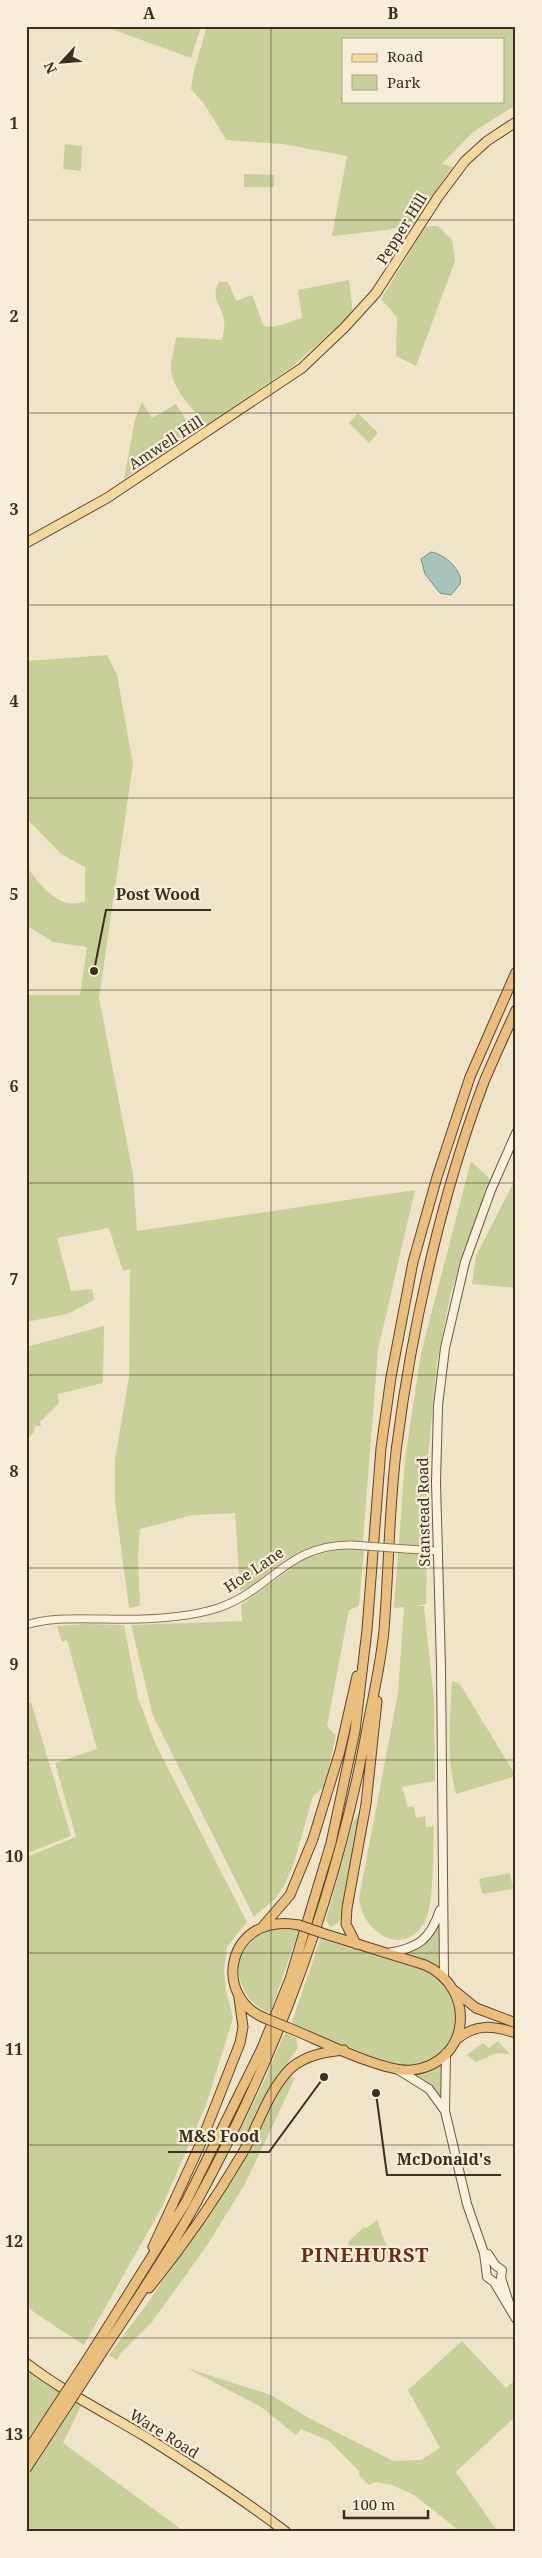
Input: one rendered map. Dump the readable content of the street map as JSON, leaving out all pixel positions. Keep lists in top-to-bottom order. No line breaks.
{"streets":{"main road":["Pepper Hill","Amwell Hill","Stanstead Road","Ware Road"],"street":["Hoe Lane"]},"crossings":[["Pepper Hill","Amwell Hill"],["Stanstead Road","Hoe Lane"]],"districts":["PINEHURST"],"places":["Post Wood","M&S Food","McDonald's"],"legend":["Road","Park"],"scale_bar":"100 m","north":"bottom left","grid":{"columns":["A","B"],"rows":["1","2","3","4","5","6","7","8","9","10","11","12","13"]}}
